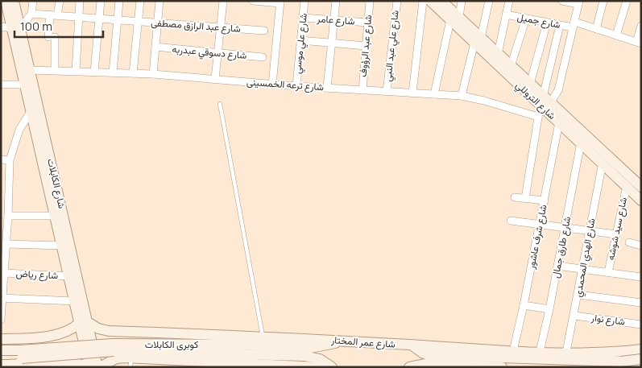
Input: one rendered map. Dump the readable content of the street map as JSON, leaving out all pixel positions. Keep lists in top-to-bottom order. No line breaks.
{"streets":{"main road":["شارع التروللي","شارع الكابلات","شارع عمر المختار","كوبرى الكابلات"],"street":["شارع عامر","شارع جميل","شارع عبد الرازق مصطفى","شارع علي موسي","شارع عبد الرؤوف","شارع علي عبد النبي","شارع دسوقي عبدربه","شارع ترعه الخمسينى","شارع سيد شوشه","شارع شرف عاشور","شارع طارق جمال","شارع الهدي المحمدي","شارع رياض","شارع نوار"]},"crossings":[["شارع عامر","شارع علي موسي"],["شارع عامر","شارع عبد الرؤوف"],["شارع علي موسي","شارع ترعه الخمسينى"],["شارع عبد الرؤوف","شارع ترعه الخمسينى"],["شارع علي عبد النبي","شارع ترعه الخمسينى"],["شارع ترعه الخمسينى","شارع الكابلات"],["شارع التروللي","شارع سيد شوشه"],["شارع التروللي","شارع شرف عاشور"],["شارع التروللي","شارع طارق جمال"],["شارع التروللي","شارع الهدي المحمدي"],["شارع الكابلات","شارع رياض"],["شارع الكابلات","شارع عمر المختار"],["شارع شرف عاشور","شارع عمر المختار"],["شارع طارق جمال","شارع عمر المختار"],["شارع الهدي المحمدي","شارع نوار"],["شارع الهدي المحمدي","شارع عمر المختار"],["شارع عمر المختار","كوبرى الكابلات"]],"scale_bar":"100 m"}
